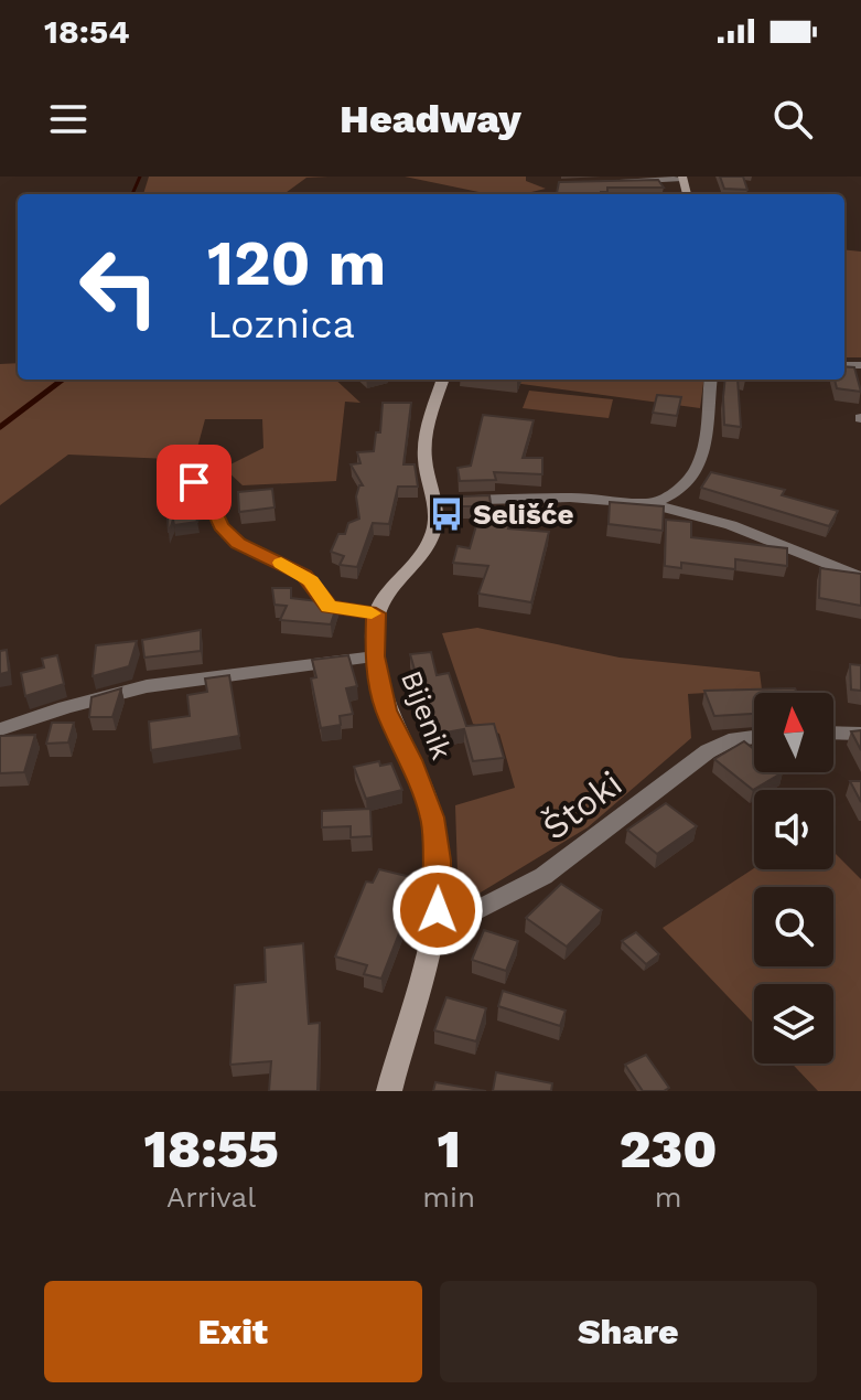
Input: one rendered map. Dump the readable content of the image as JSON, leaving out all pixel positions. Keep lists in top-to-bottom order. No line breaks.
{"streets":{"main road":["Bijenik"],"street":["Štoki"]},"crossings":[["Bijenik","Štoki"]],"places":{"bus stop":["Selišće"]},"north":"top","page":{"status":"18:54","header":"Headway","turn":["120 m","Loznica"],"eta":["18:55","Arrival","1","min","230","m"],"buttons":["Exit","Share"]}}
